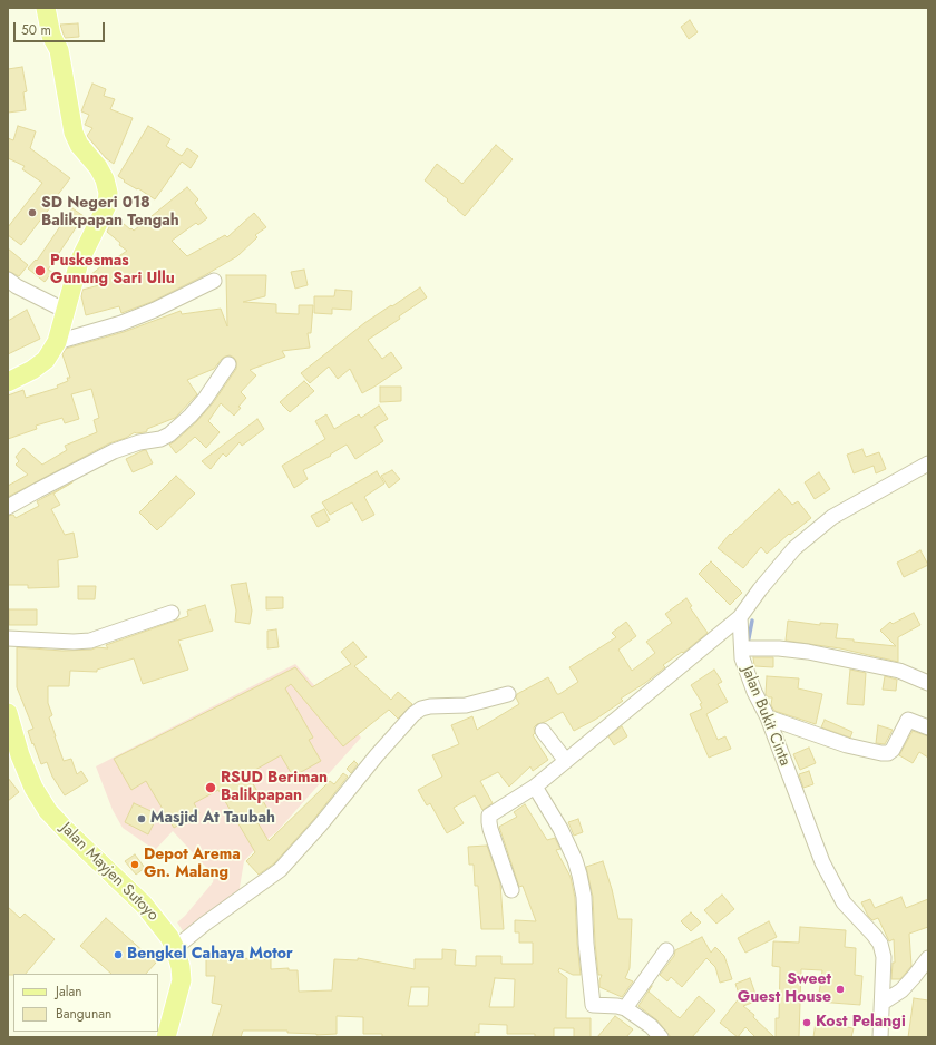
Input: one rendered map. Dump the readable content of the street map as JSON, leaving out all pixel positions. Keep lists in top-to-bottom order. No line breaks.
{"streets":{"main road":["Jalan Mayjen Sutoyo"],"street":["Jalan Bukit Cinta"]},"places":["SD Negeri 018 Balikpapan Tengah","Puskesmas Gunung Sari Ullu","RSUD Beriman Balikpapan","Masjid At Taubah","Depot Arema Gn. Malang","Bengkel Cahaya Motor","Sweet Guest House","Kost Pelangi"],"legend":["Jalan","Bangunan"],"scale_bar":"50 m"}
